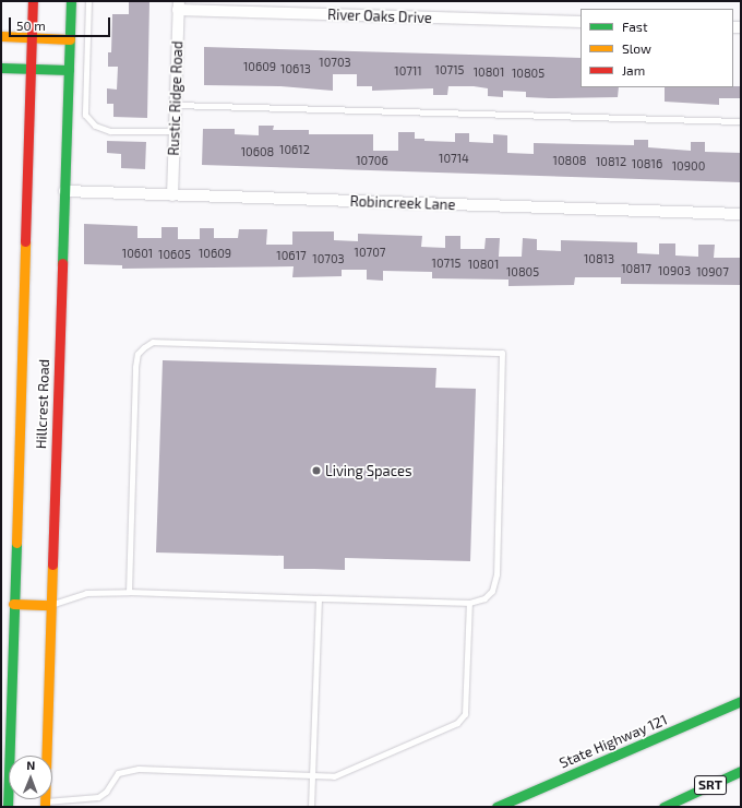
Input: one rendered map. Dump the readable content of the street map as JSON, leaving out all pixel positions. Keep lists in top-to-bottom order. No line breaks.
{"streets":{"main road":["Hillcrest Road","State Highway 121","SRT"],"street":["River Oaks Drive","Rustic Ridge Road","Robincreek Lane"]},"crossings":[["River Oaks Drive","Rustic Ridge Road"],["Rustic Ridge Road","Robincreek Lane"],["Robincreek Lane","Hillcrest Road"]],"places":["Living Spaces"],"house_numbers":["10703","10609","10613","10715","10711","10801","10805","10612","10608","10714","10706","10808","10812","10816","10900","10707","10601","10609","10605","10617","10703","10813","10715","10801","10817","10903","10805","10907"],"legend":["Fast","Slow","Jam"],"scale_bar":"50 m","north":"top"}
